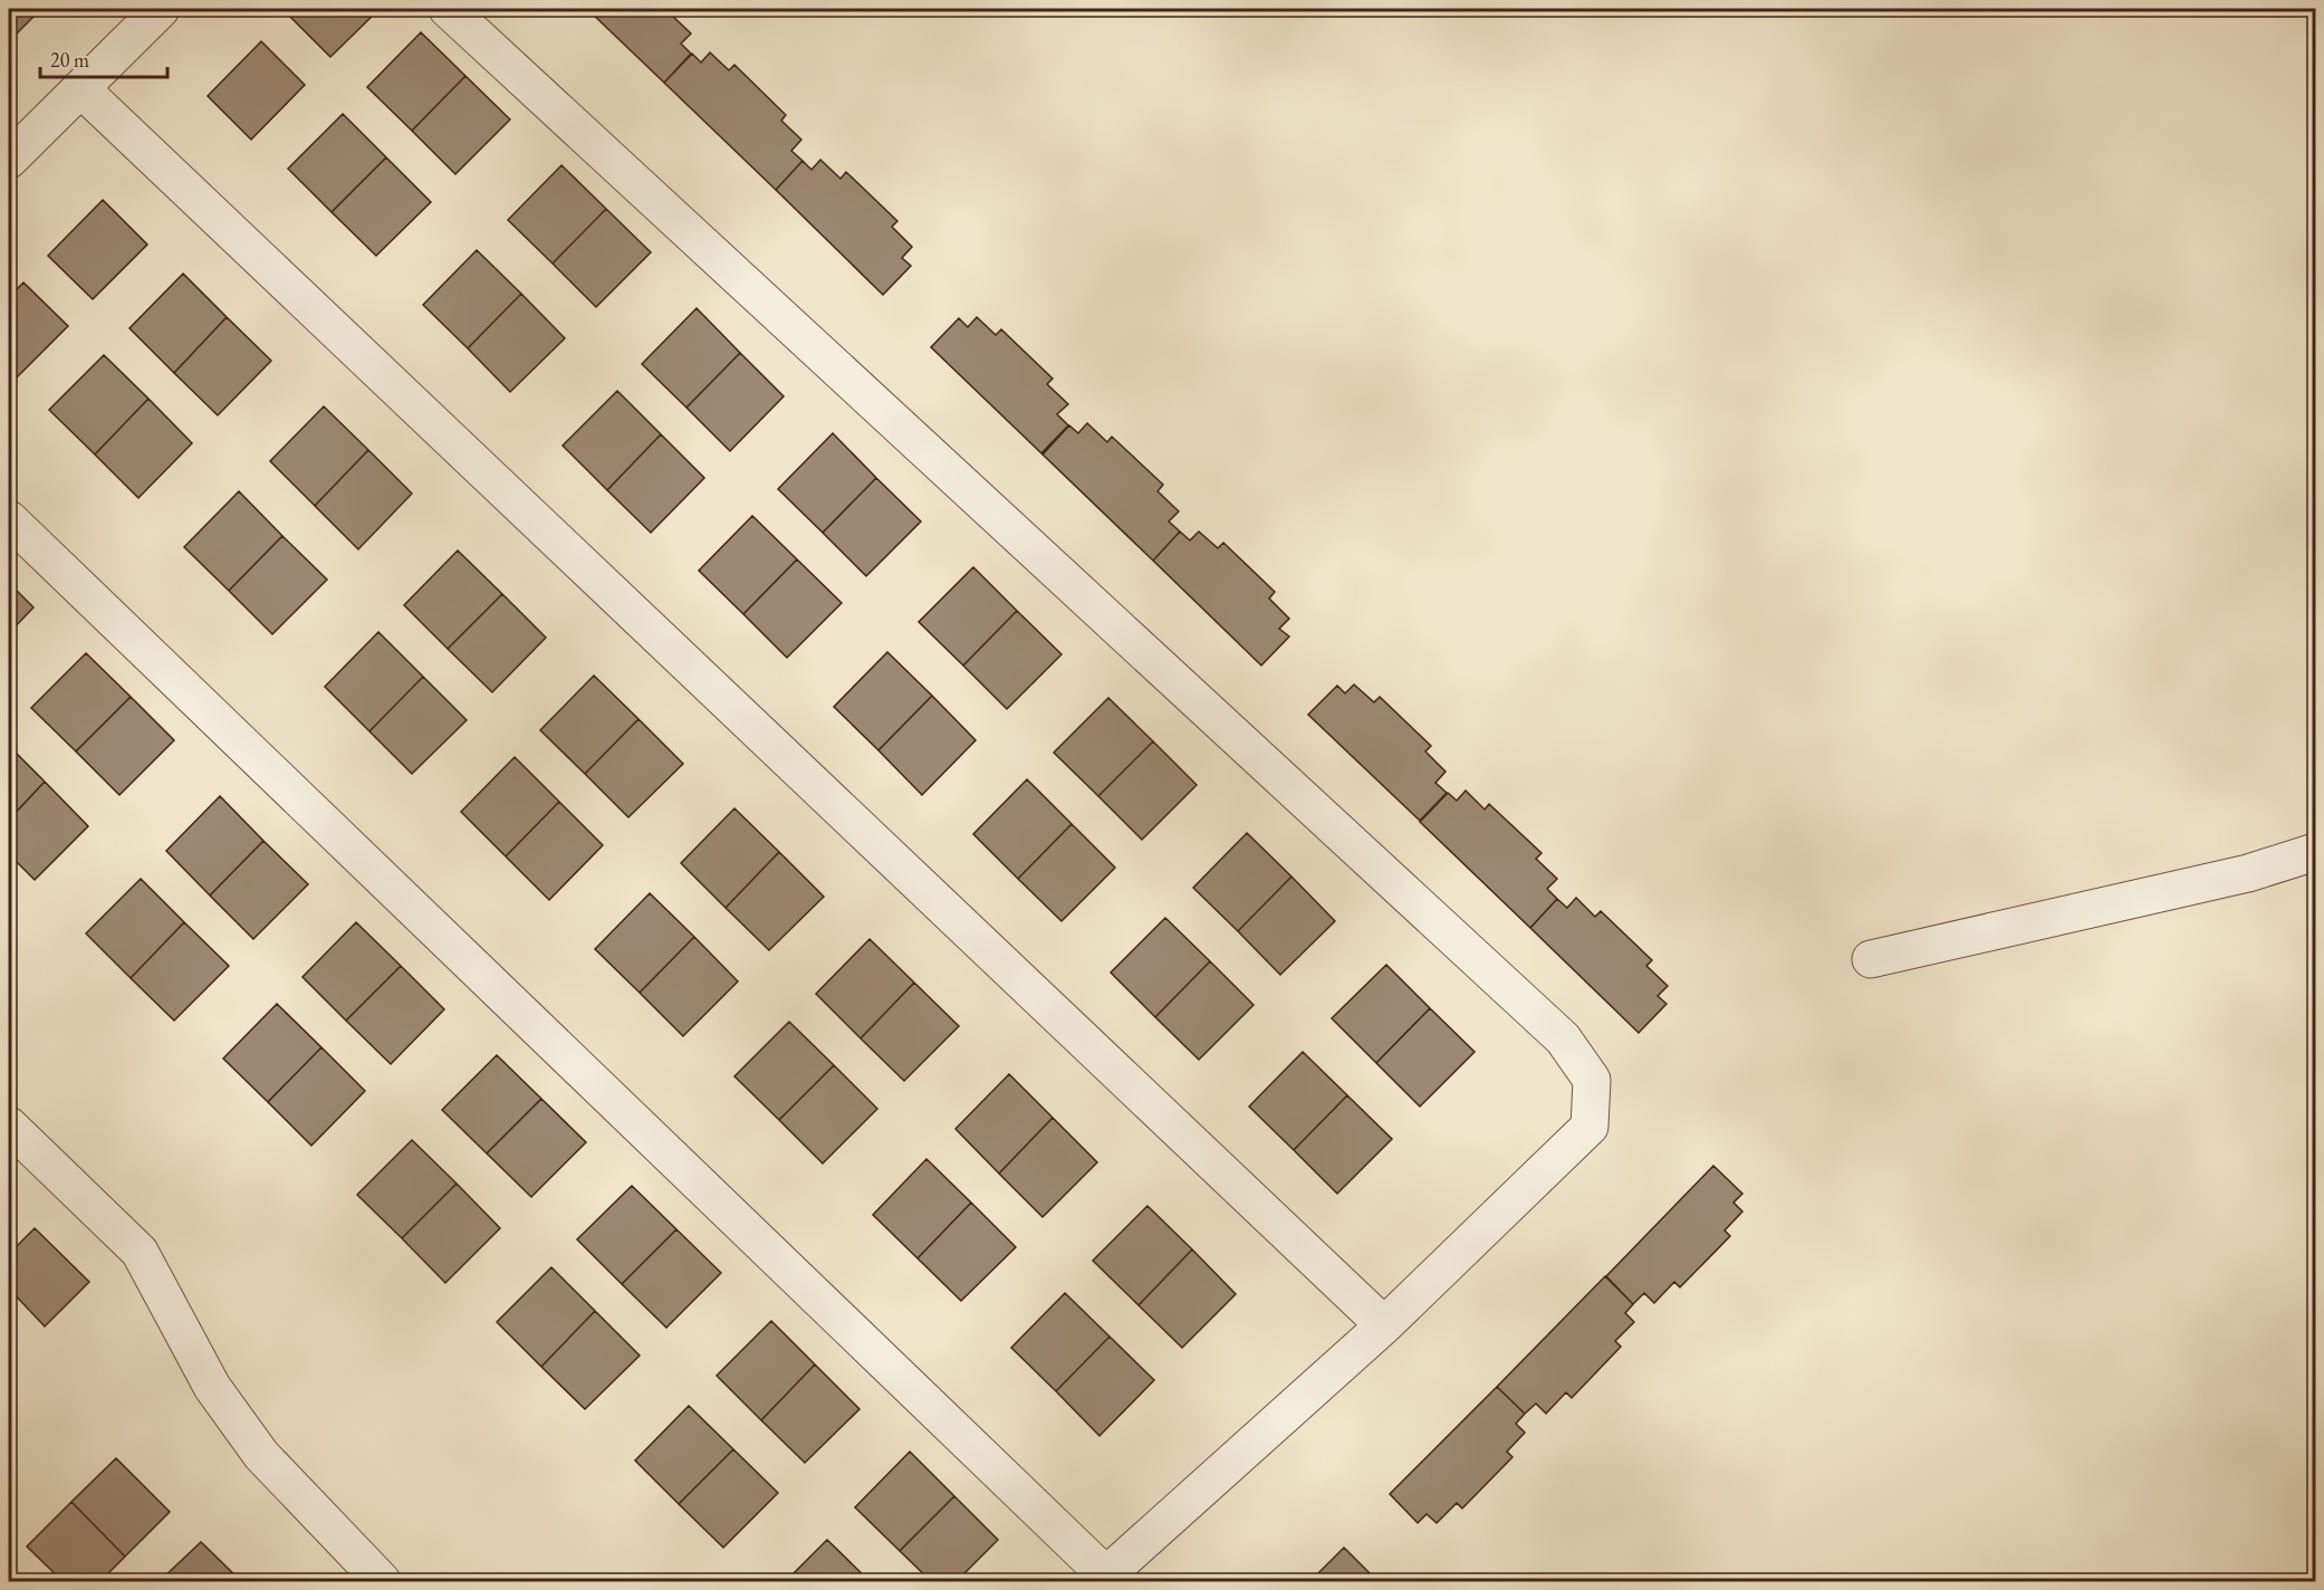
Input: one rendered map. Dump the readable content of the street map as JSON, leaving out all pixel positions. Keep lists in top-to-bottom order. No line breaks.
{"scale_bar":"20 m"}
